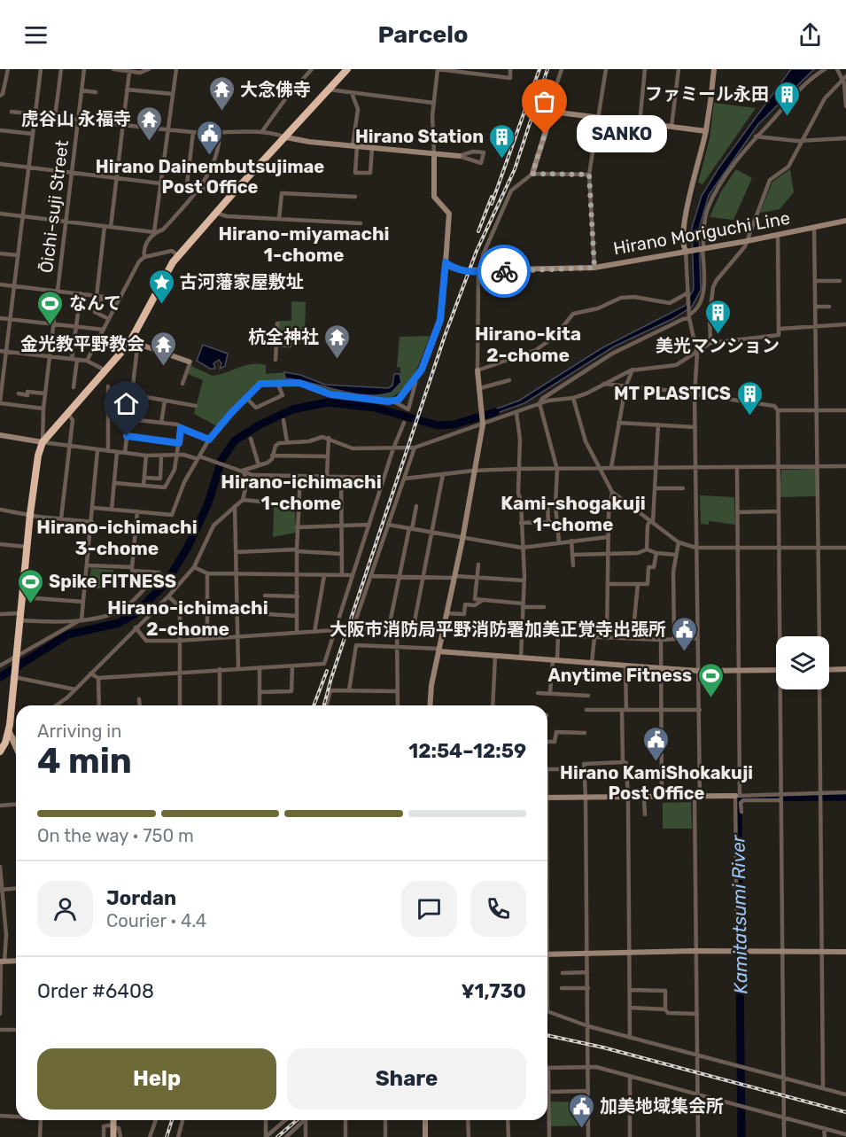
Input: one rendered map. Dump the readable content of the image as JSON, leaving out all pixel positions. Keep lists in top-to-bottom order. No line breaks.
{"streets":{"street":["Ōichi-suji Street","Hirano Moriguchi Line"]},"districts":["Hirano-miyamachi 1-chome","Hirano-kita 2-chome","Hirano-ichimachi 1-chome","Kami-shogakuji 1-chome","Hirano-ichimachi 3-chome","Hirano-ichimachi 2-chome"],"water":["Kamitatsumi River"],"places":{"temple":["大念佛寺","虎谷山 永福寺","杭全神社","金光教平野教会"],"building":["ファミール永田","Hirano Station","美光マンション","MT PLASTICS"],"other":["SANKO"],"public building":["Hirano Dainembutsujimae Post Office","大阪市消防局平野消防署加美正覚寺出張所","Hirano KamiShokakuji Post Office","加美地域集会所"],"place":["古河藩家屋敷址"],"sports":["なんて","Spike FITNESS","Anytime Fitness"]},"page":{"header":"Parcelo","bubble":"SANKO","heading":["4 min","Arriving in","12:54–12:59"],"panel":["Jordan","Courier · 4.4","Order #6408","¥1,730"],"bar":"On the way · 750 m","buttons":["Help","Share"]}}
